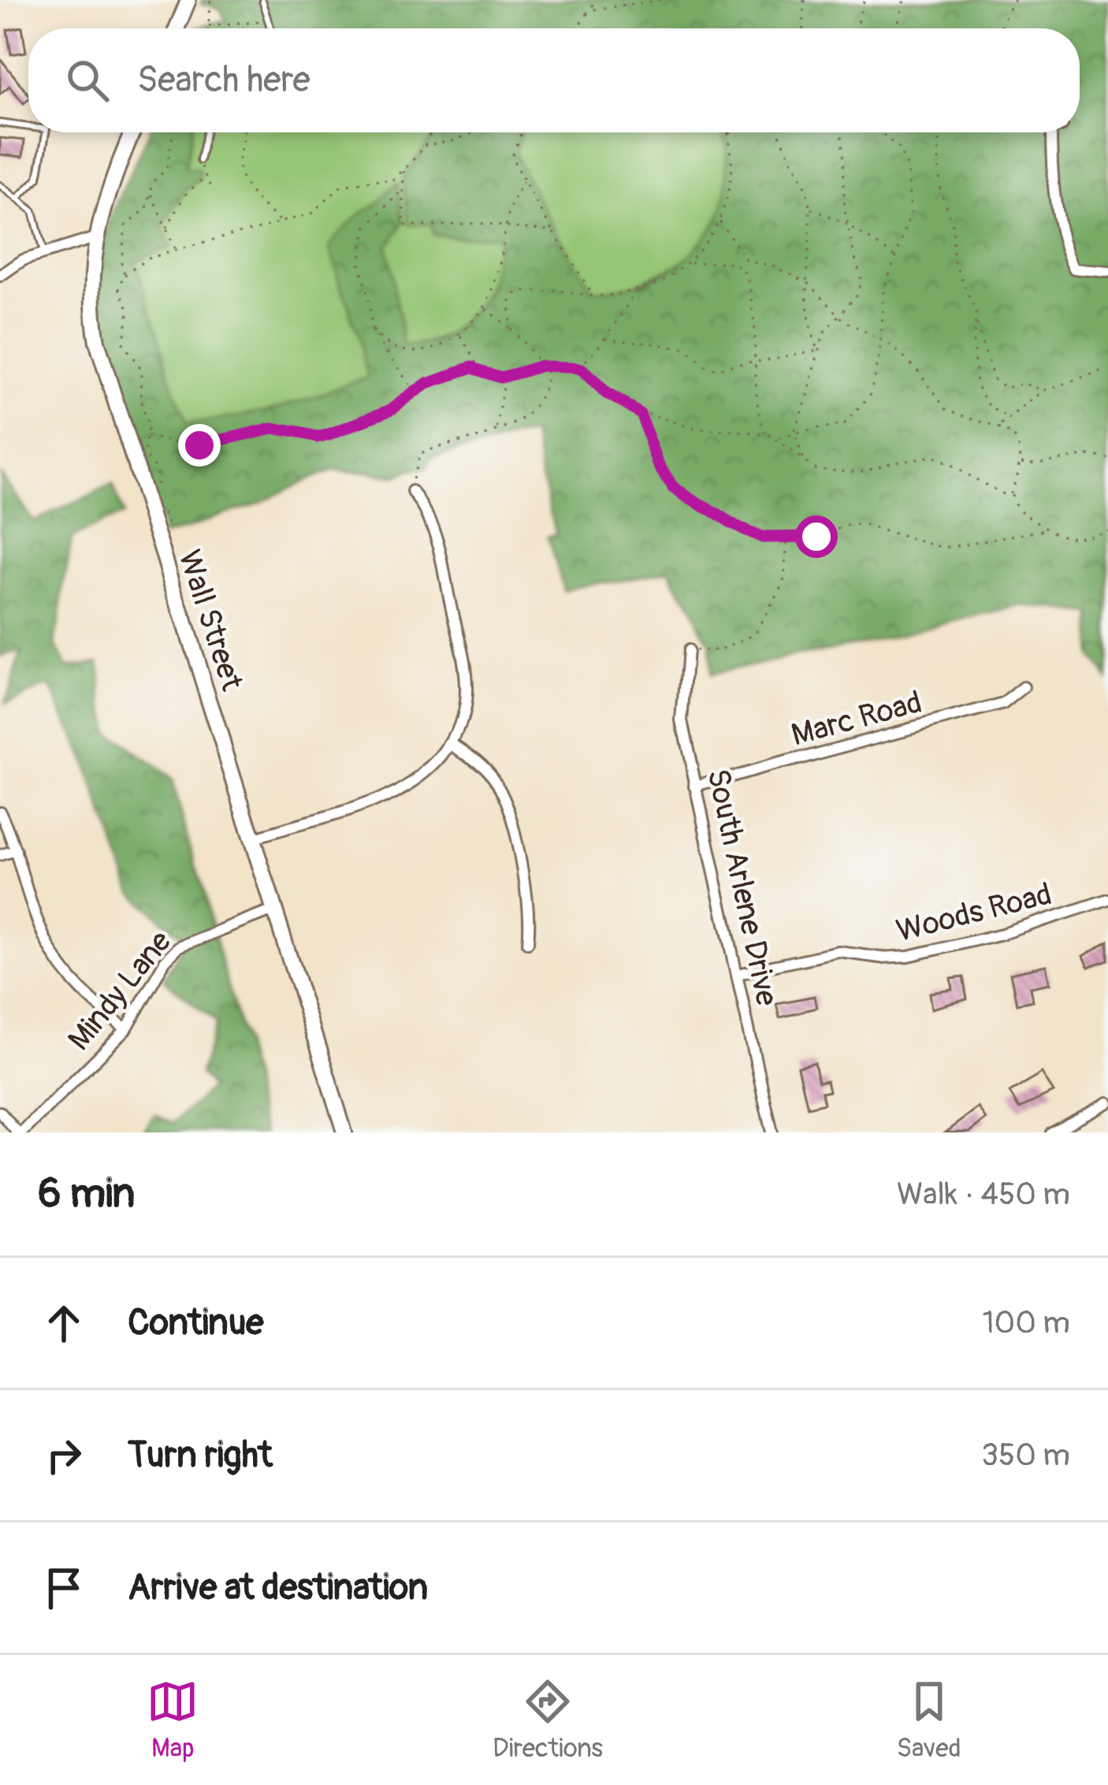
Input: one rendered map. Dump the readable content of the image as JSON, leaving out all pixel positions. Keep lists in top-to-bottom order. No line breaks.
{"streets":{"street":["Wall Street","Marc Road","South Arlene Drive","Woods Road","Mindy Lane"]},"crossings":[["Wall Street","Mindy Lane"],["Marc Road","South Arlene Drive"],["South Arlene Drive","Woods Road"]],"page":{"search":"Search here","heading":["6 min","Walk · 450 m"],"list":[["Continue","100 m"],["Turn right","350 m"],"Arrive at destination"],"nav":["Map","Directions","Saved"]}}
